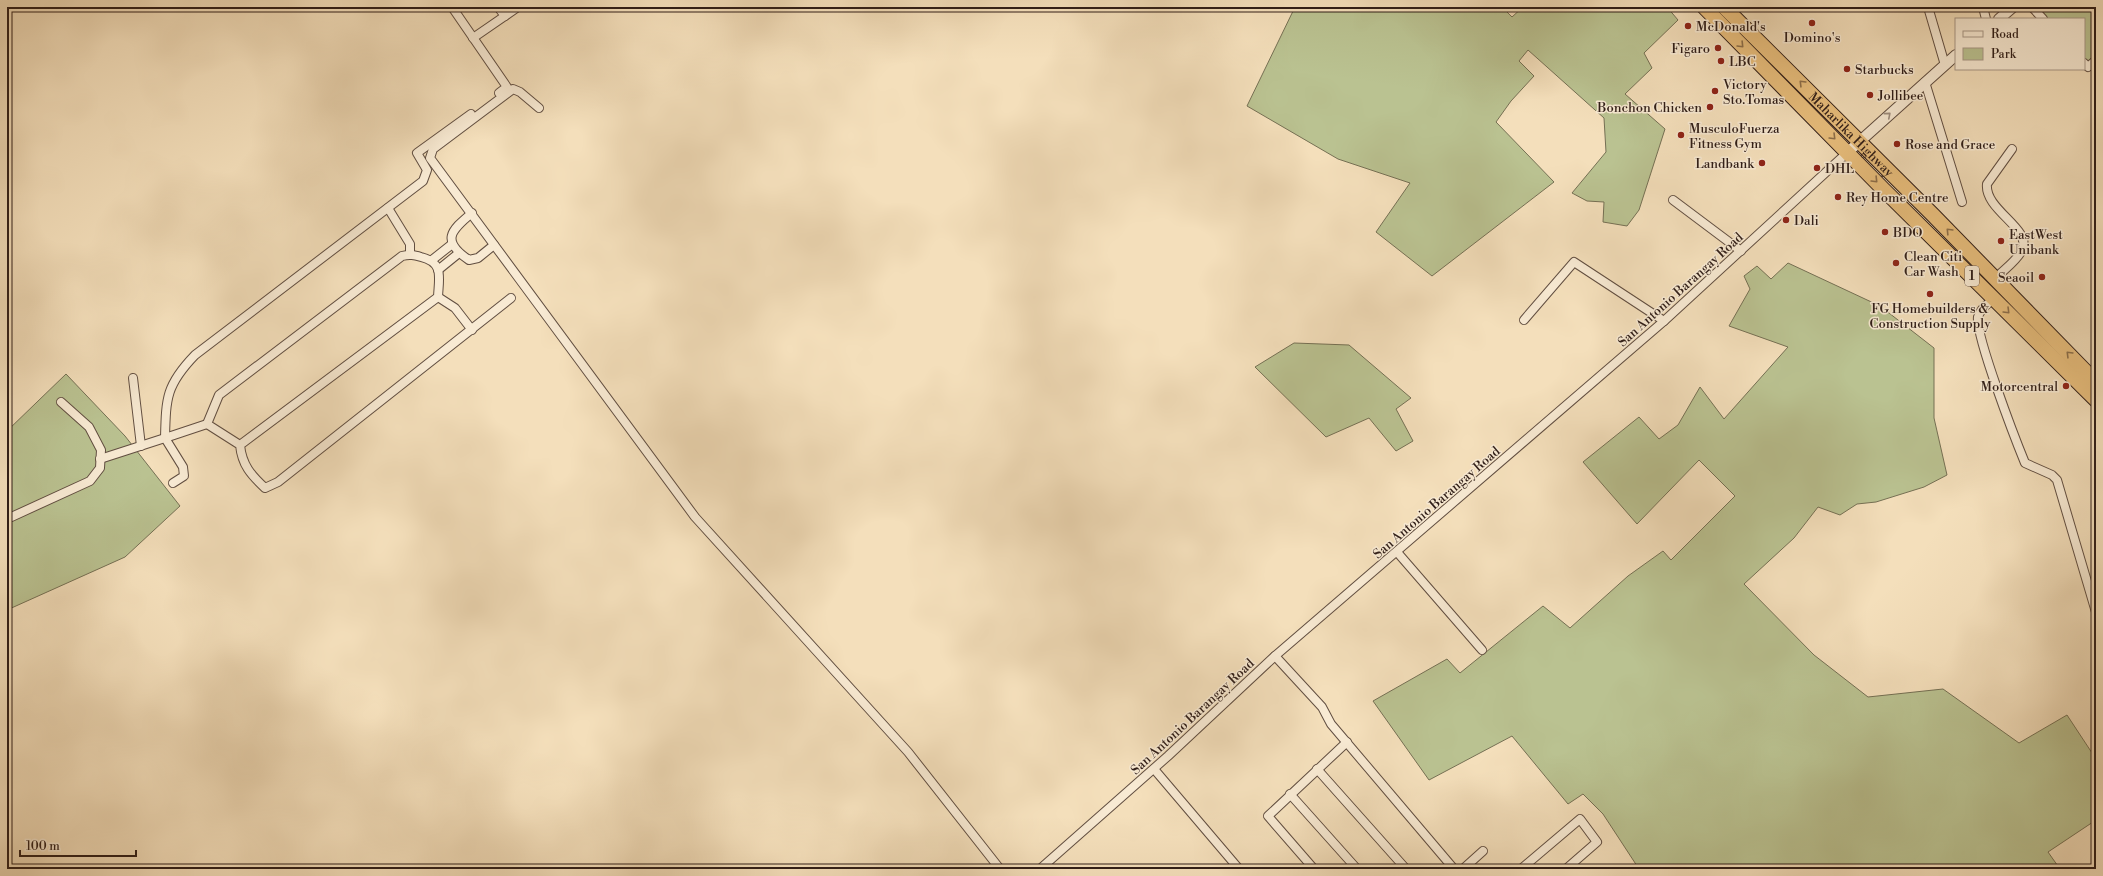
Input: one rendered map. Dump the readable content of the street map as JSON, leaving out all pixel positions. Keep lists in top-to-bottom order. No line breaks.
{"streets":{"highway":["Maharlika Highway","1"],"street":["San Antonio Barangay Road"]},"crossings":[["Maharlika Highway","San Antonio Barangay Road"]],"places":["Domino's","McDonald's","Figaro","LBC","Starbucks","Victory Sto.Tomas","Jollibee","Bonchon Chicken","MusculoFuerza Fitness Gym","Rose and Grace","Landbank","DHL","Rey Home Centre","Dali","BDO","EastWest Unibank","Clean Citi Car Wash","Seaoil","FG Homebuilders & Construction Supply","Motorcentral"],"legend":["Road","Park"],"scale_bar":"100 m"}
